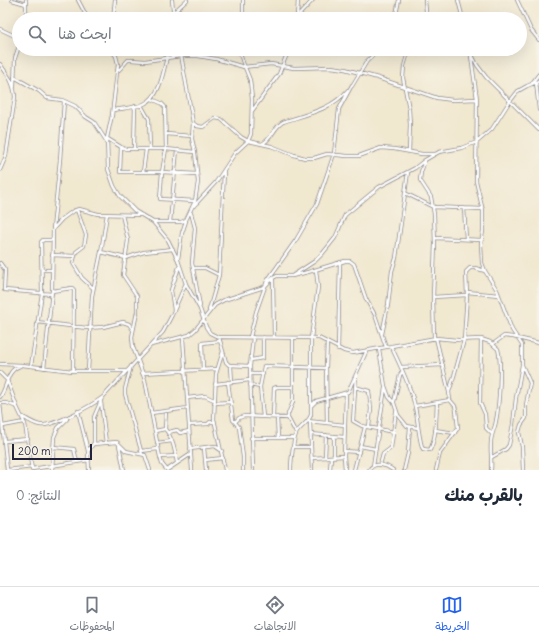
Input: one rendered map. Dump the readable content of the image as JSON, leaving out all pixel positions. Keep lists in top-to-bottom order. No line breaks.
{"scale_bar":"200 m","page":{"search":"ابحث هنا","scale":"200 m","heading":["بالقرب منك","النتائج: 0"],"nav":["الخريطة","الاتجاهات","المحفوظات"]}}
